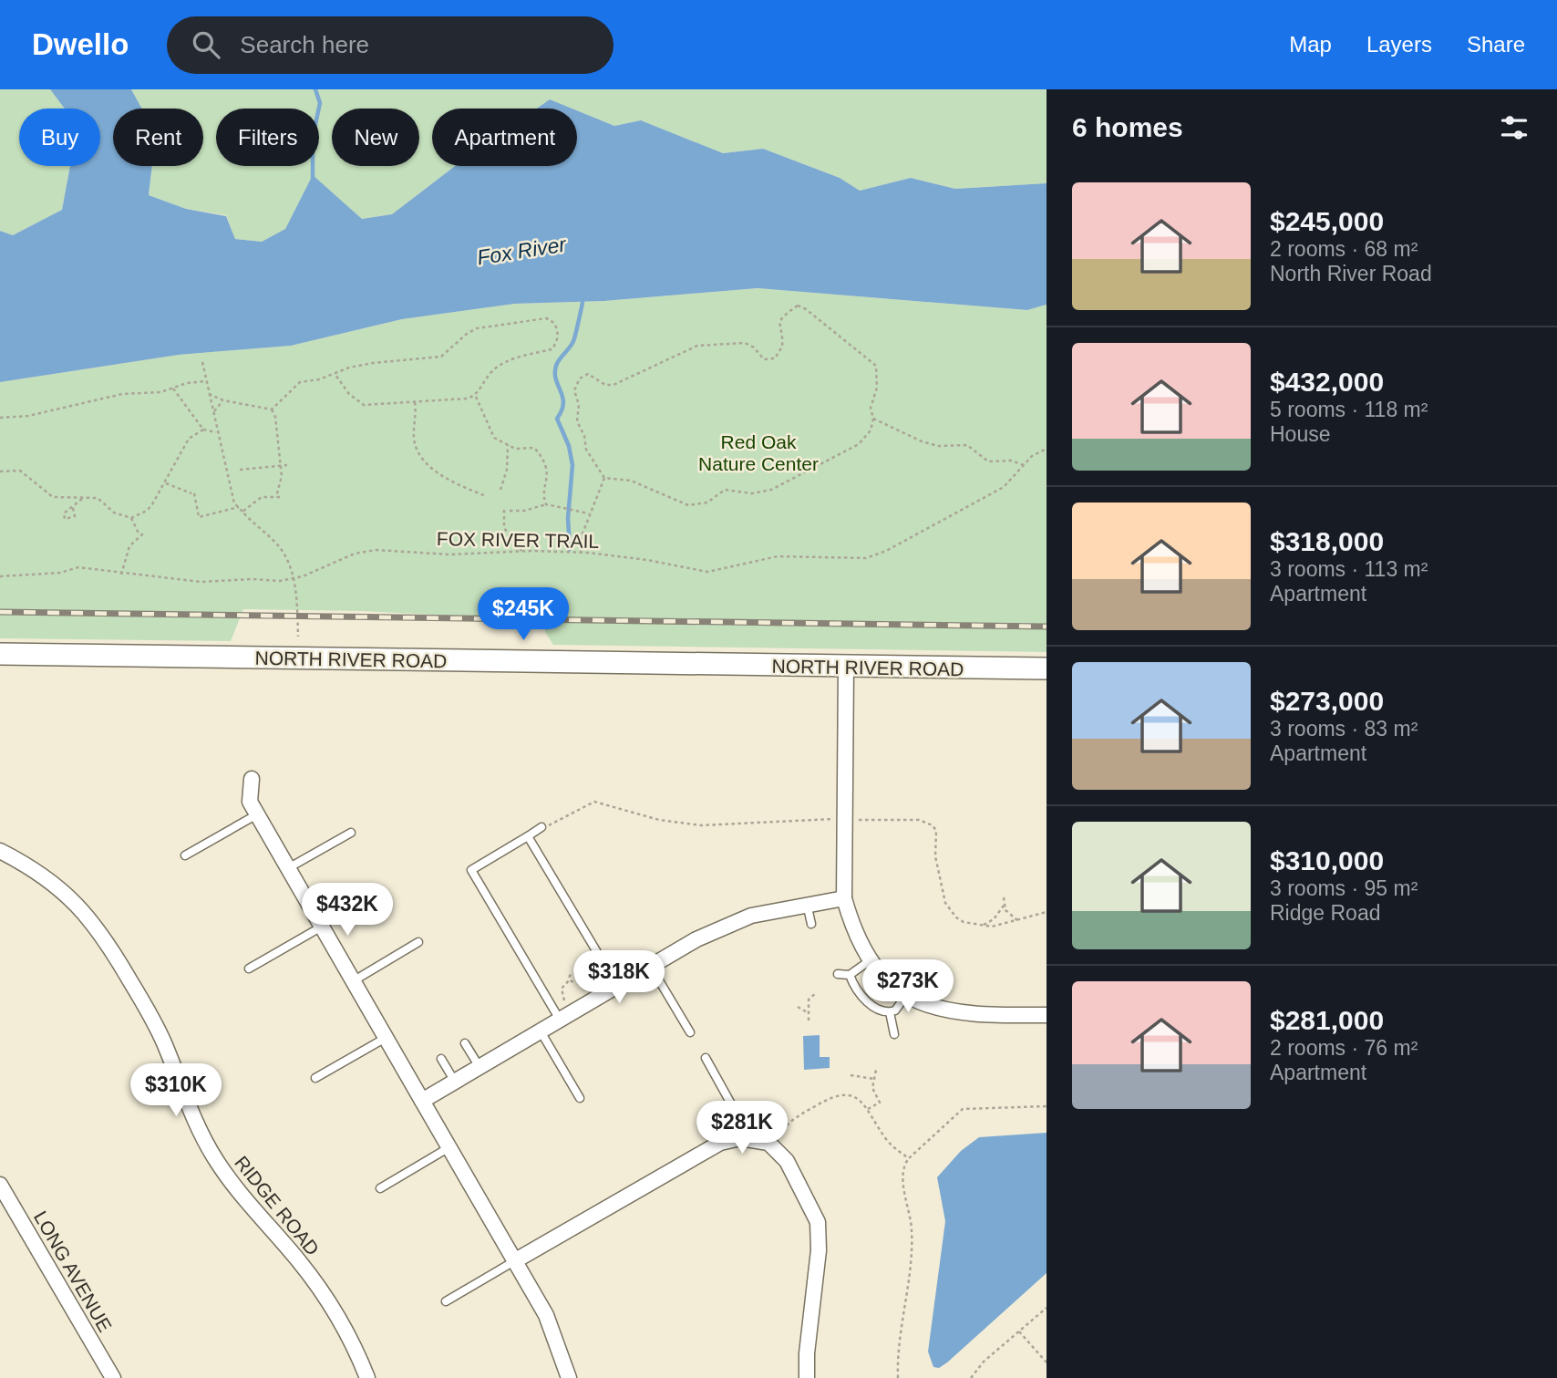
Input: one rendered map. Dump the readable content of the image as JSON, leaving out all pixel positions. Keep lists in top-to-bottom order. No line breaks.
{"streets":{"main road":["NORTH RIVER ROAD"],"street":["RIDGE ROAD","LONG AVENUE"],"path":["FOX RIVER TRAIL"]},"water":["Fox River"],"parks":["Red Oak Nature Center"],"page":{"header":"Dwello","search":"Search here","nav":["Map","Layers","Share"],"heading":"6 homes","chip":["Buy","Rent","Filters","New","Apartment"],"list":[{"name":"$245,000","note":"2 rooms · 68 m² · North River Road"},{"name":"$432,000","note":"5 rooms · 118 m² · House"},{"name":"$318,000","note":"3 rooms · 113 m² · Apartment"},{"name":"$273,000","note":"3 rooms · 83 m² · Apartment"},{"name":"$310,000","note":"3 rooms · 95 m² · Ridge Road"},{"name":"$281,000","note":"2 rooms · 76 m² · Apartment"}],"price":["$245K","$432K","$318K","$273K","$310K","$281K"]}}
